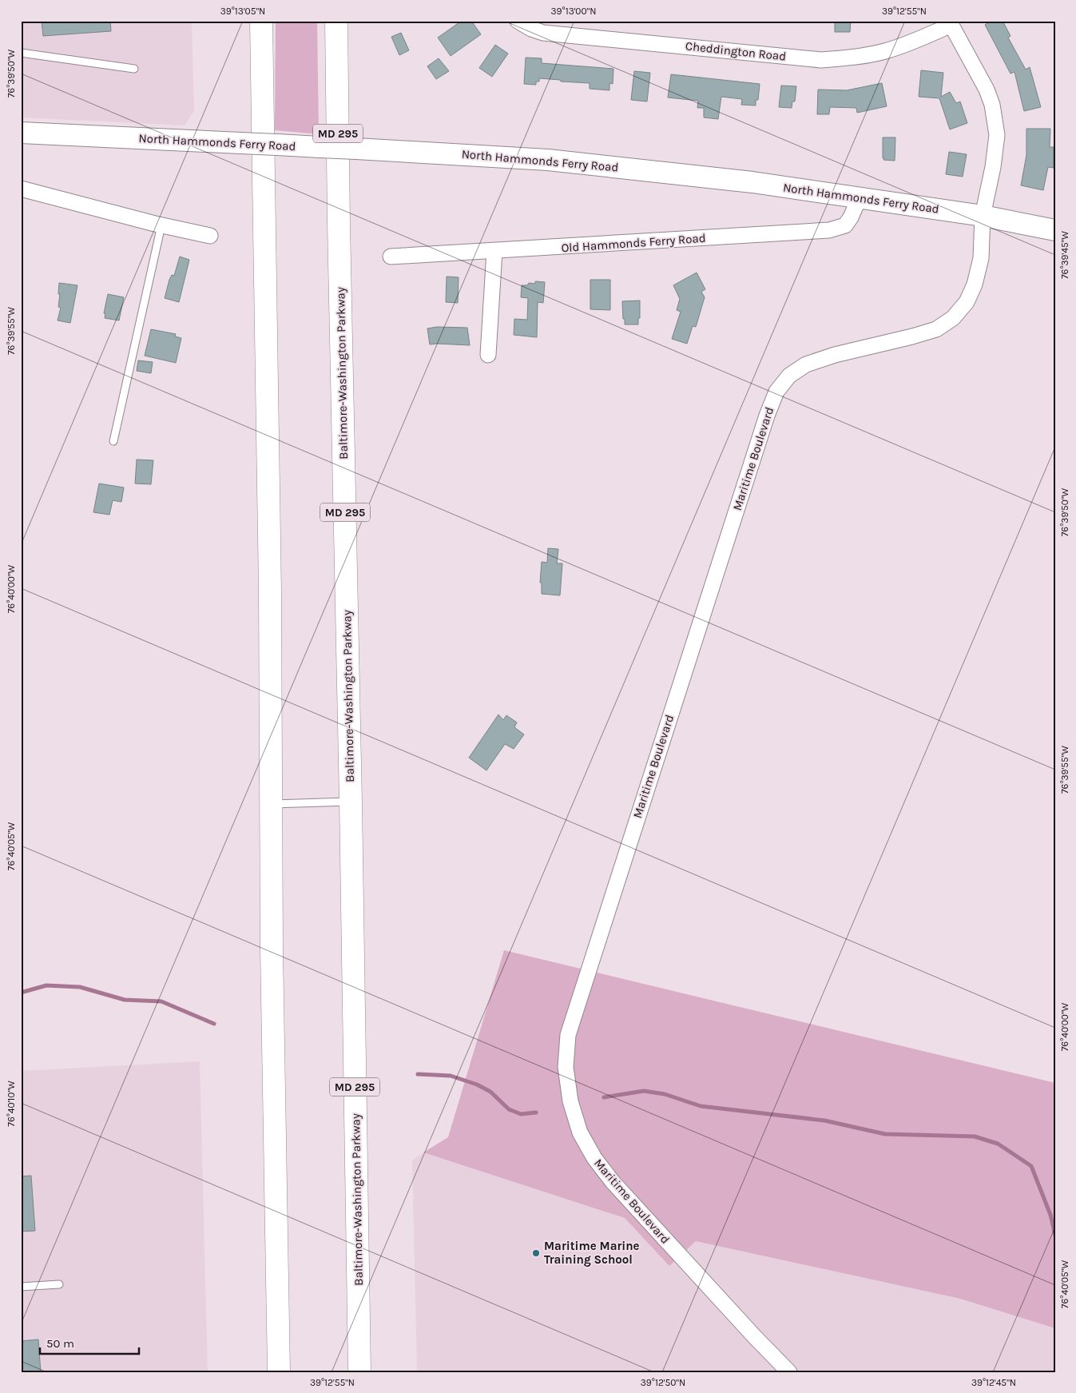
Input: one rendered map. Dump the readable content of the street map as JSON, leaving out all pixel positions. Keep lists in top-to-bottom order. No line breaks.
{"streets":{"highway":["MD 295","Baltimore-Washington Parkway"],"street":["Cheddington Road","North Hammonds Ferry Road","Old Hammonds Ferry Road","Maritime Boulevard"]},"crossings":[["Cheddington Road","Maritime Boulevard"],["North Hammonds Ferry Road","Old Hammonds Ferry Road"],["North Hammonds Ferry Road","Maritime Boulevard"]],"places":["Maritime Marine Training School"],"scale_bar":"50 m","coordinates":["39°13'05\"N","39°13'00\"N","39°12'55\"N","76°39'50\"W","76°39'45\"W","76°39'55\"W","76°40'00\"W","76°40'05\"W","76°40'10\"W","39°12'50\"N","39°12'45\"N"]}
